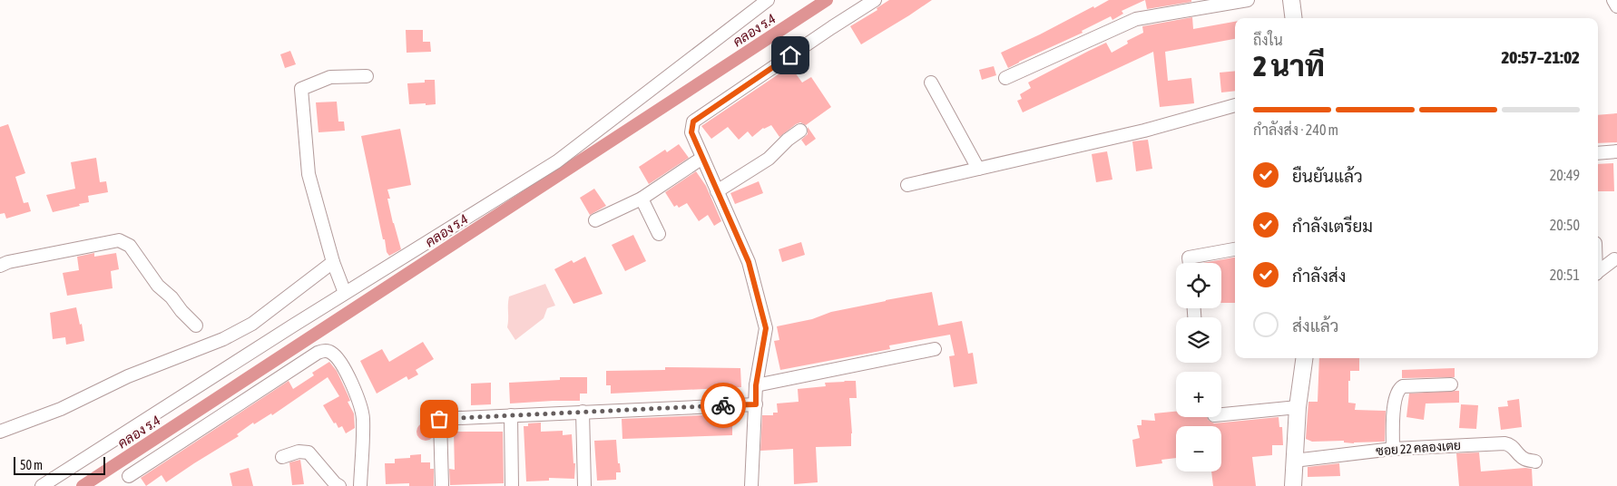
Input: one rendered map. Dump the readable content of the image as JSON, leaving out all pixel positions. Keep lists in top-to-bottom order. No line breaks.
{"streets":{"street":["ซอย 22 คลองเตย"]},"water":["คลอง ร.4"],"scale_bar":"50 m","page":{"heading":["2 นาที","ถึงใน","20:57–21:02"],"bar":"กำลังส่ง · 240 m","list":[["ยืนยันแล้ว","20:49"],["กำลังเตรียม","20:50"],["กำลังส่ง","20:51"],"ส่งแล้ว"],"map_buttons":["+","−"],"scale":"50 m"}}
